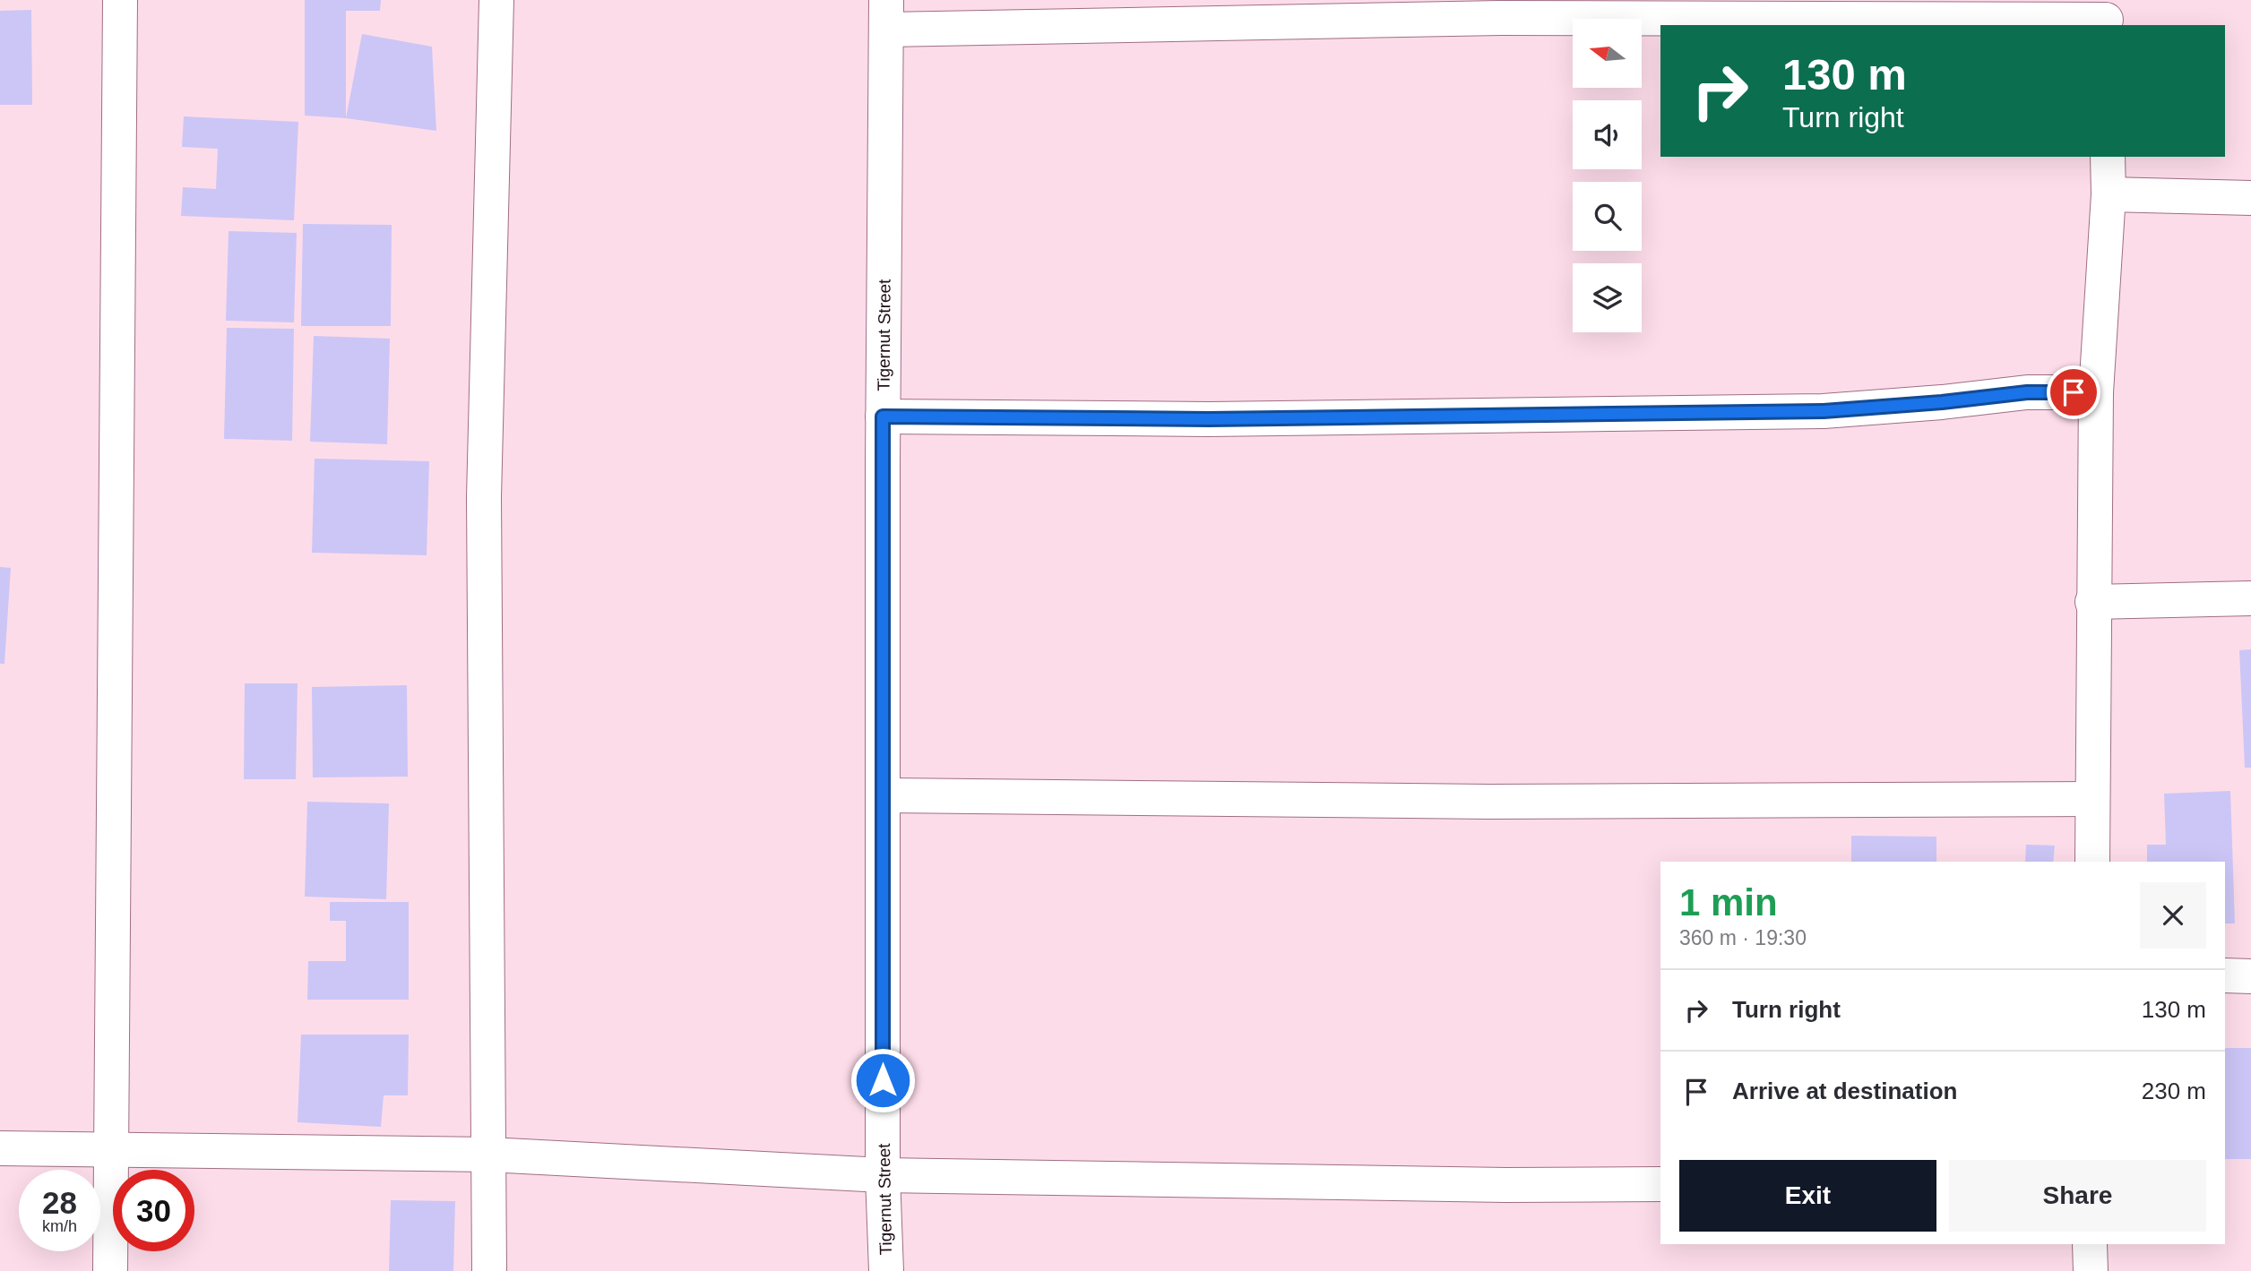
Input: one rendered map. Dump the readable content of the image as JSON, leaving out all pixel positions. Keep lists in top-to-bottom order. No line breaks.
{"streets":{"street":["Tigernut Street"]},"north":"left","page":{"turn":["130 m","Turn right"],"heading":["1 min","360 m · 19:30"],"list":[{"name":"Turn right","value":"130 m"},{"name":"Arrive at destination","value":"230 m"}],"buttons":["Exit","Share"],"speed":"28 km/h","limit":"30"}}
